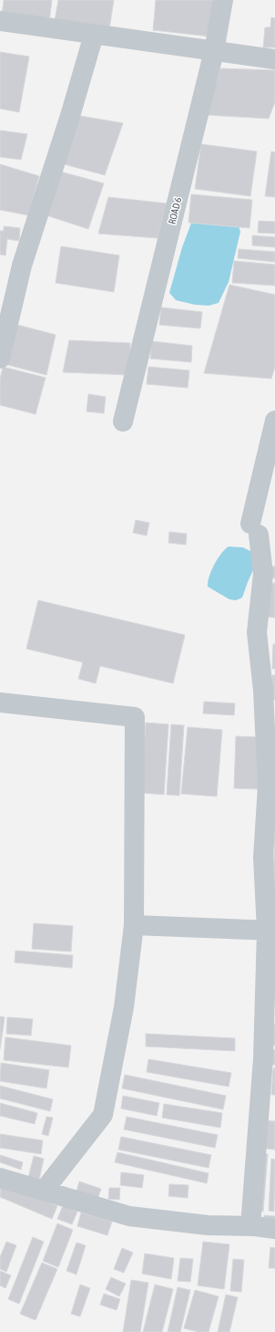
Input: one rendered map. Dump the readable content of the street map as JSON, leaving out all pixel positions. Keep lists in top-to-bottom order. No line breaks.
{"streets":{"street":["ROAD 6"]}}
